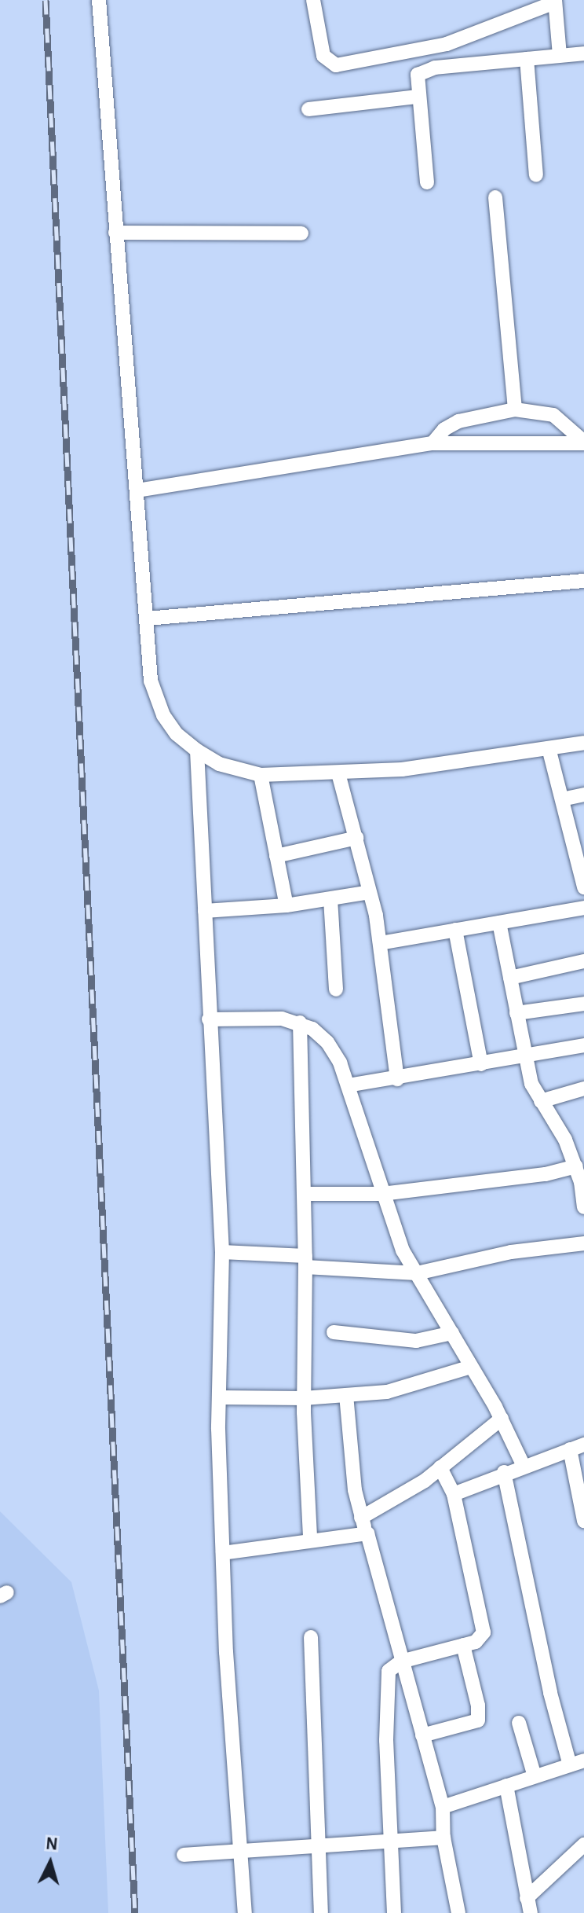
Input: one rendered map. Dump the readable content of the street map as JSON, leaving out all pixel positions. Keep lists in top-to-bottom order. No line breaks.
{"north":"top"}
